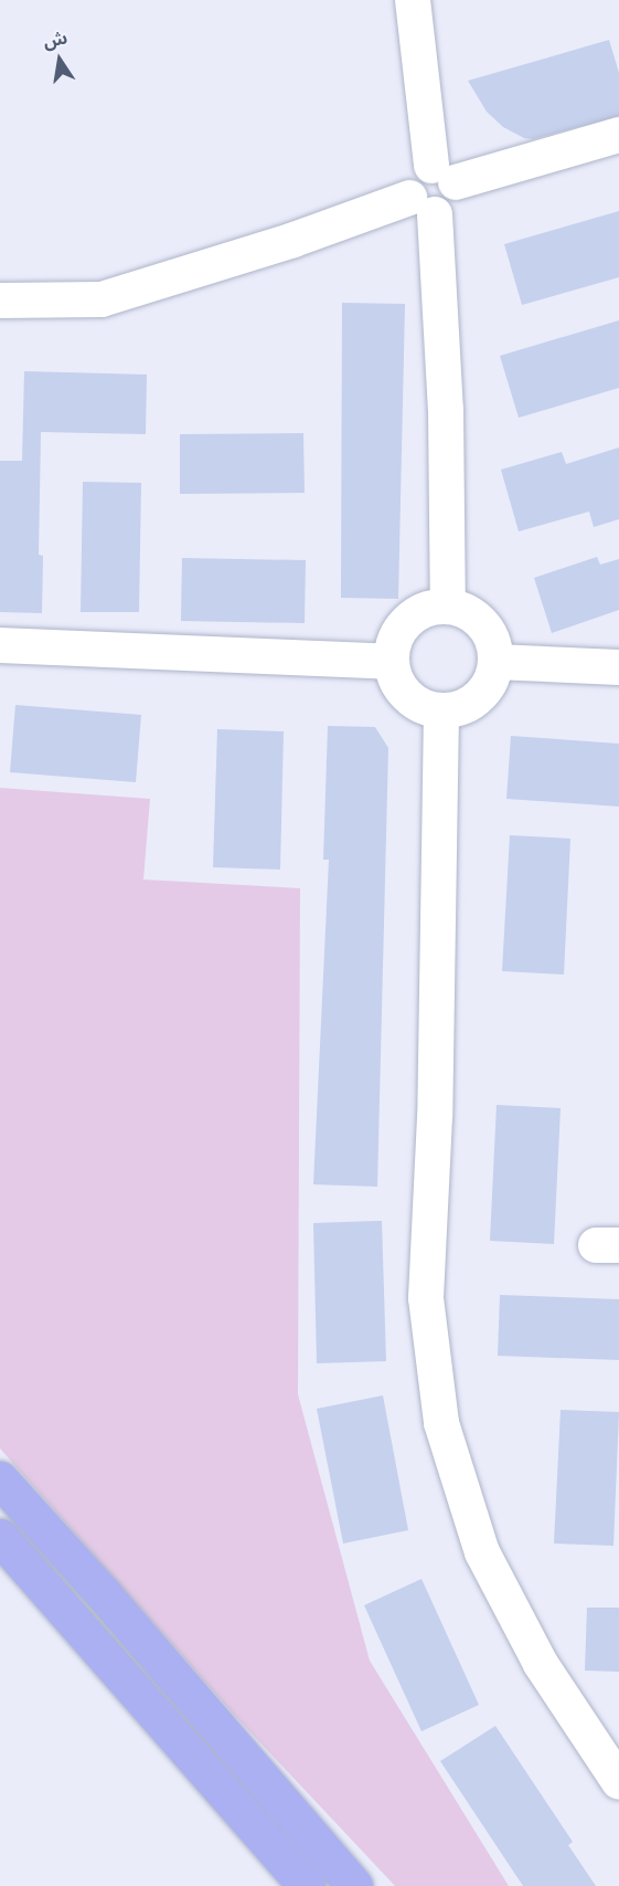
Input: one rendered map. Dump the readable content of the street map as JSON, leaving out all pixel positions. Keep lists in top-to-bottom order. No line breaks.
{"north":"top"}
